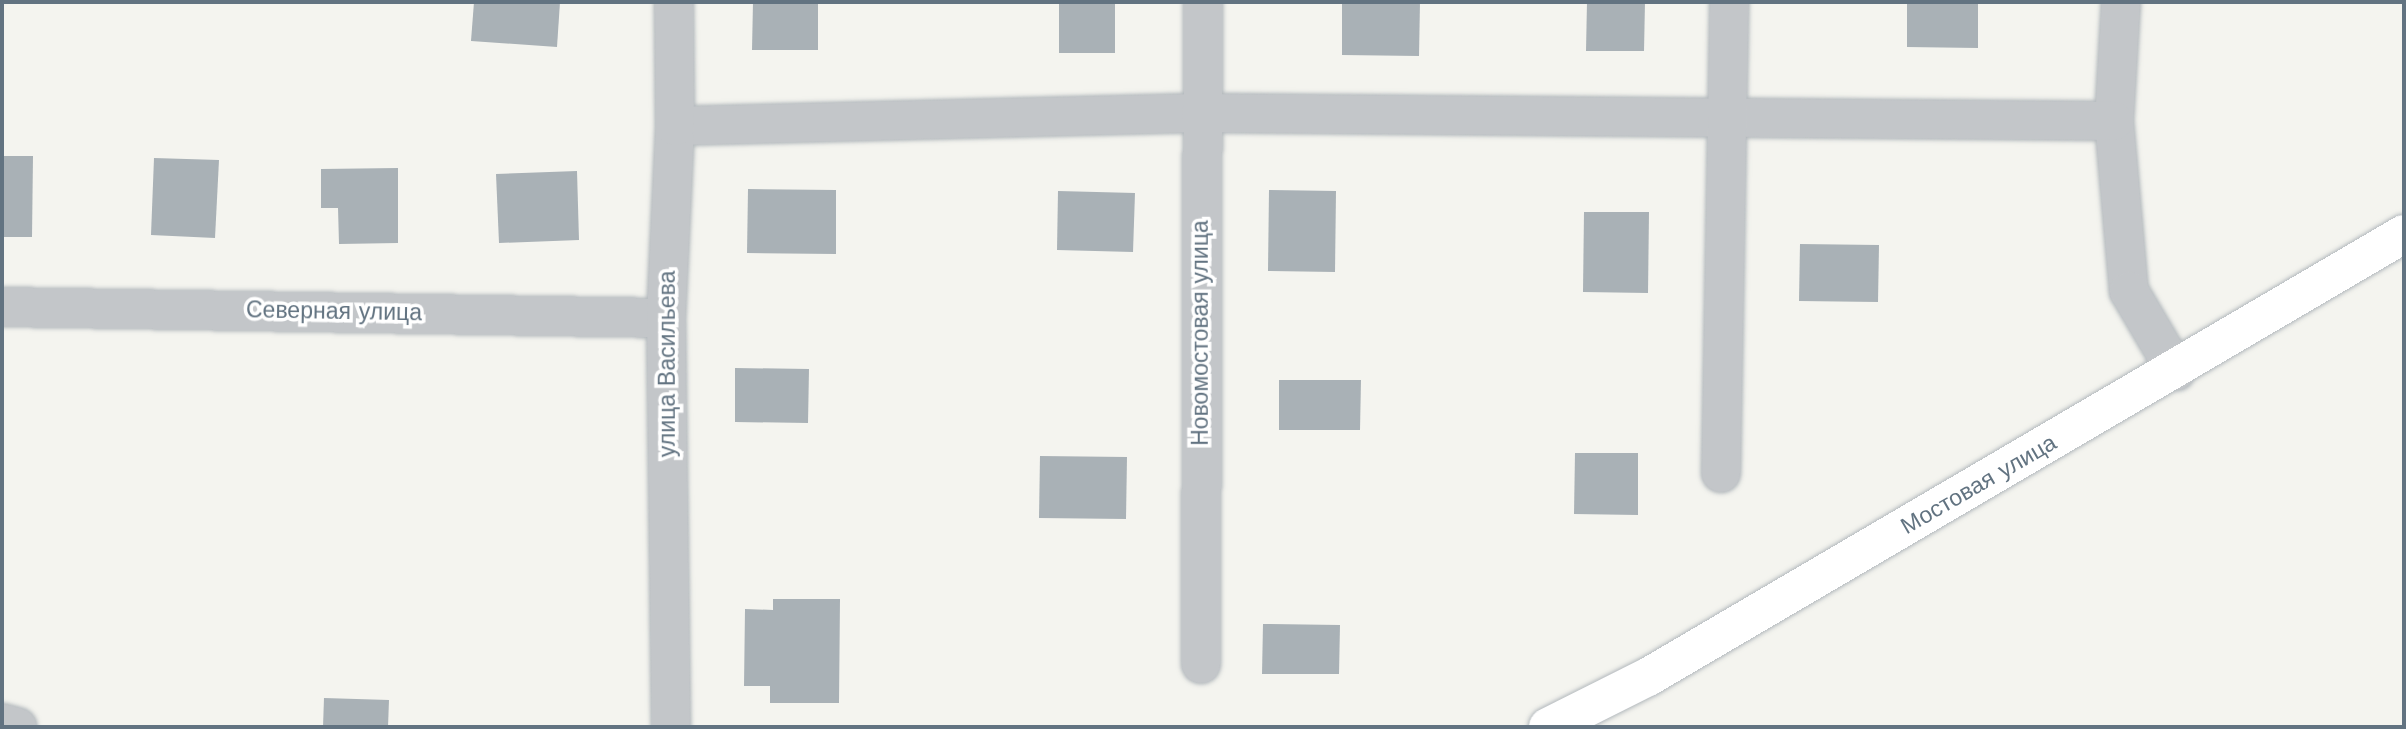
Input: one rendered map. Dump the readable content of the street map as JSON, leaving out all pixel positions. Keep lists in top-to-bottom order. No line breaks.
{"streets":{"main road":["Мостовая улица"],"street":["Северная улица","Новомостовая улица","улица Васильева"]},"crossings":[["Северная улица","улица Васильева"]]}
